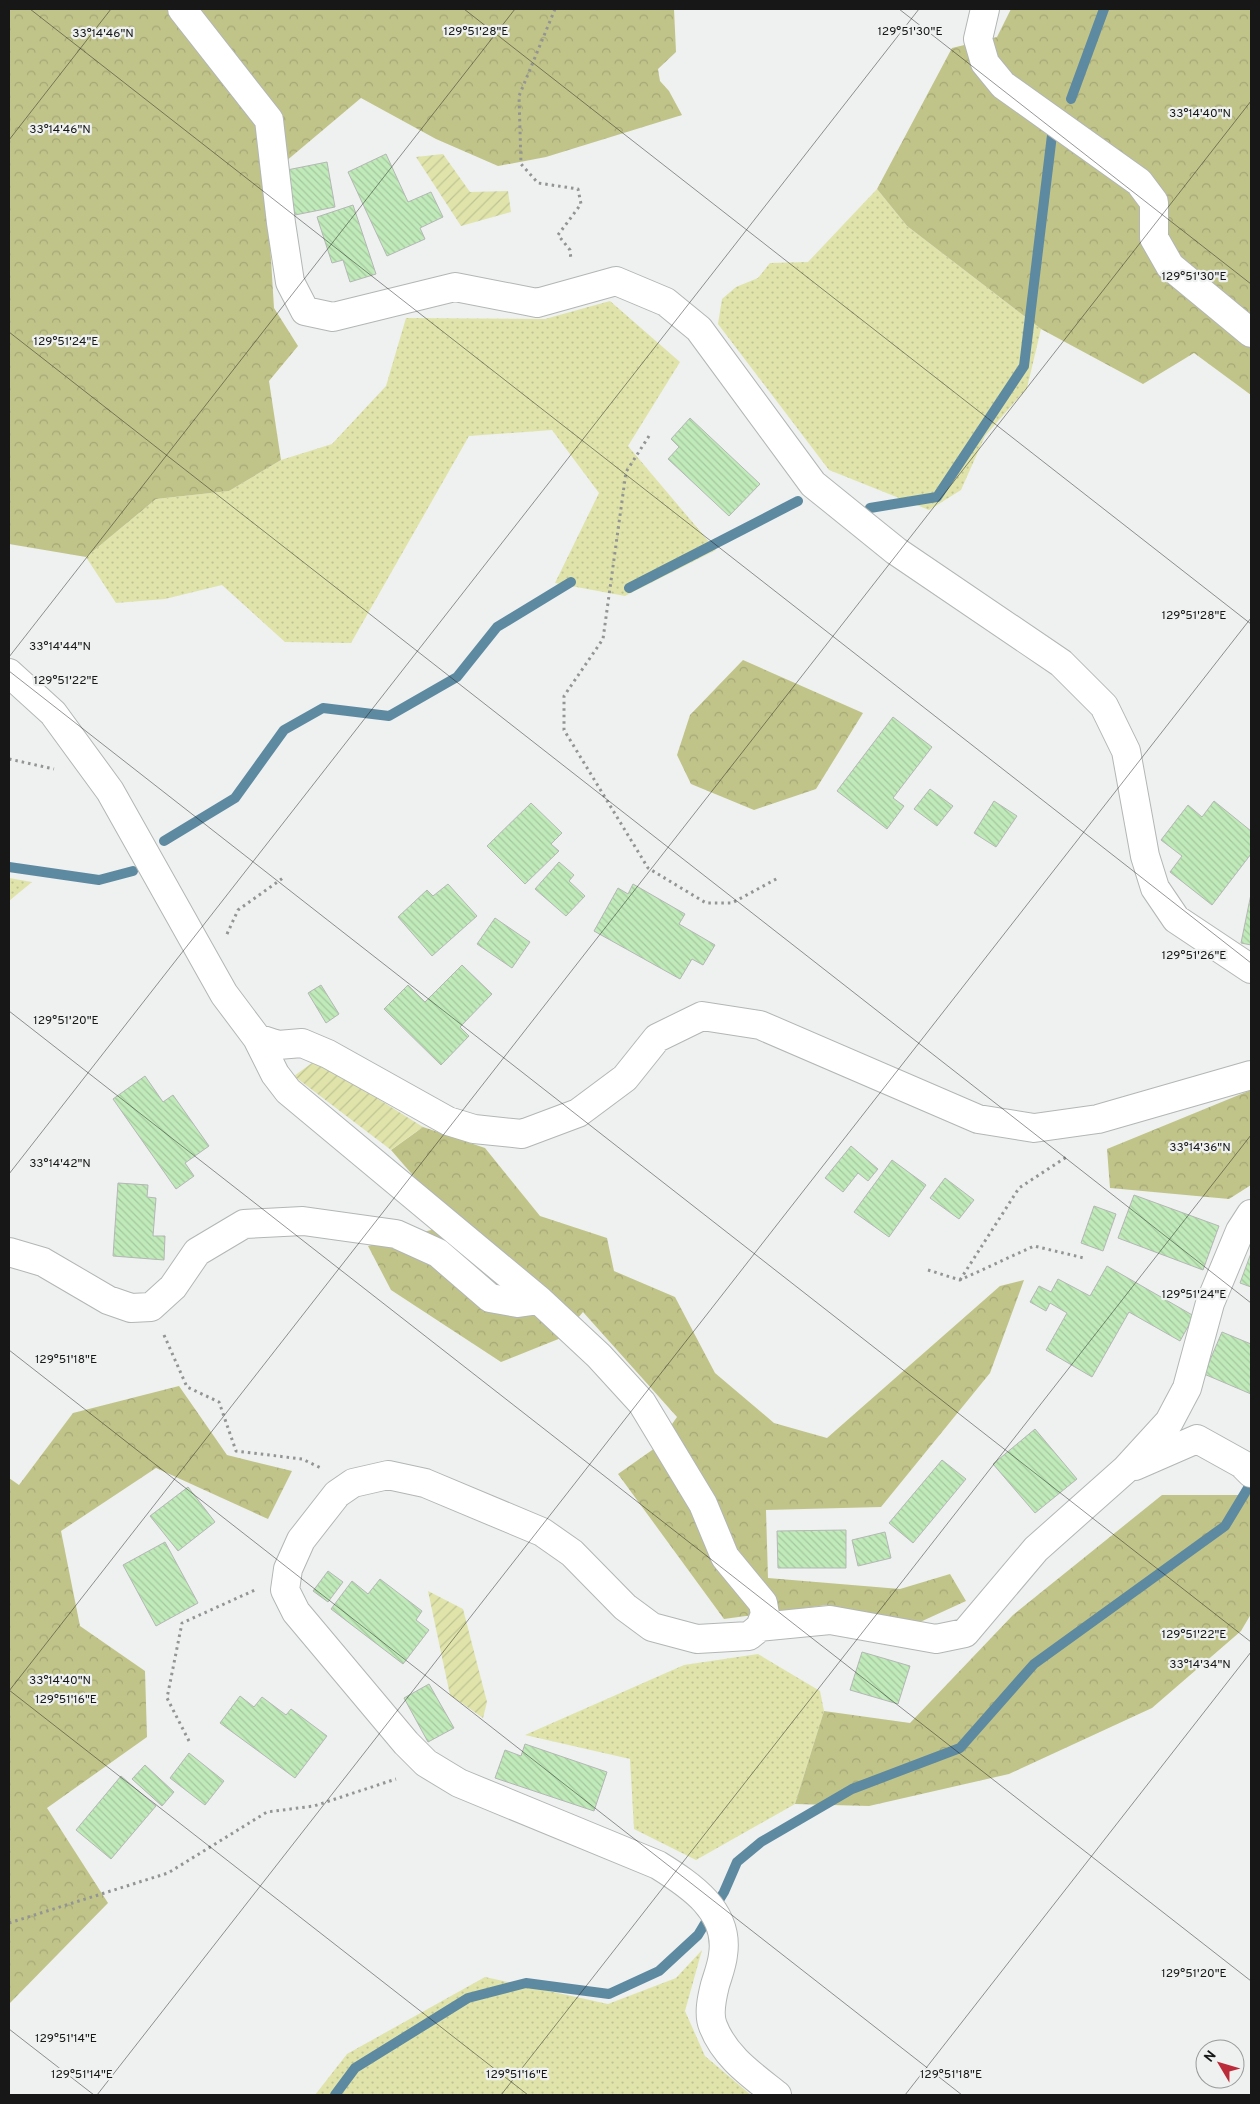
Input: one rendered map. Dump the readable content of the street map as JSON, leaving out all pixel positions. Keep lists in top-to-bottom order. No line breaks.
{"north":"top left","coordinates":["129°51'28\"E","129°51'30\"E","33°14'46\"N","33°14'40\"N","129°51'24\"E","33°14'44\"N","129°51'22\"E","129°51'26\"E","129°51'20\"E","33°14'36\"N","33°14'42\"N","129°51'18\"E","33°14'34\"N","129°51'16\"E","129°51'14\"E"]}
